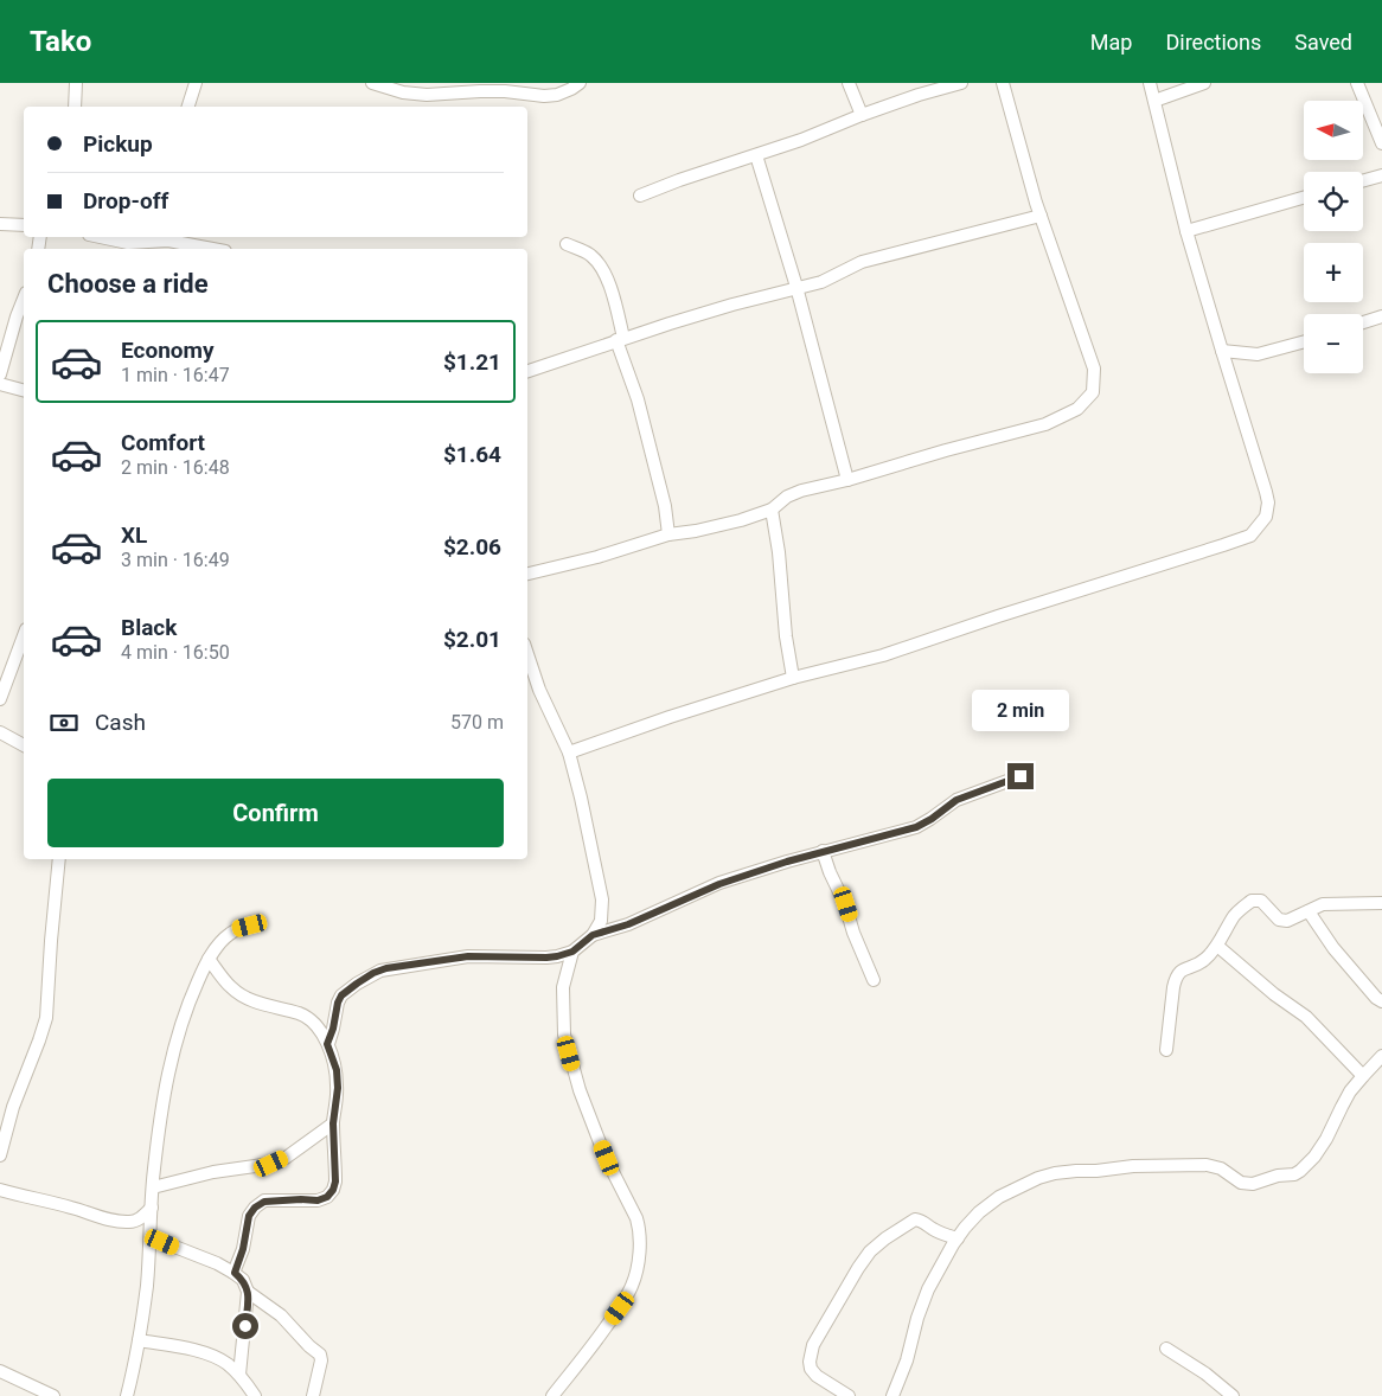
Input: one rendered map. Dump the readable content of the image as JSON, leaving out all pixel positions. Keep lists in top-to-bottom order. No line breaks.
{"north":"left","page":{"header":"Tako","nav":["Map","Directions","Saved"],"map_buttons":["+","−"],"banner":["Pickup","Drop-off"],"heading":"Choose a ride","list":[{"name":"Economy","note":"1 min · 16:47","value":"$1.21"},{"name":"Comfort","note":"2 min · 16:48","value":"$1.64"},{"name":"XL","note":"3 min · 16:49","value":"$2.06"},{"name":"Black","note":"4 min · 16:50","value":"$2.01"}],"bubble":"2 min","pay":["Cash","570 m"],"buttons":"Confirm"}}
